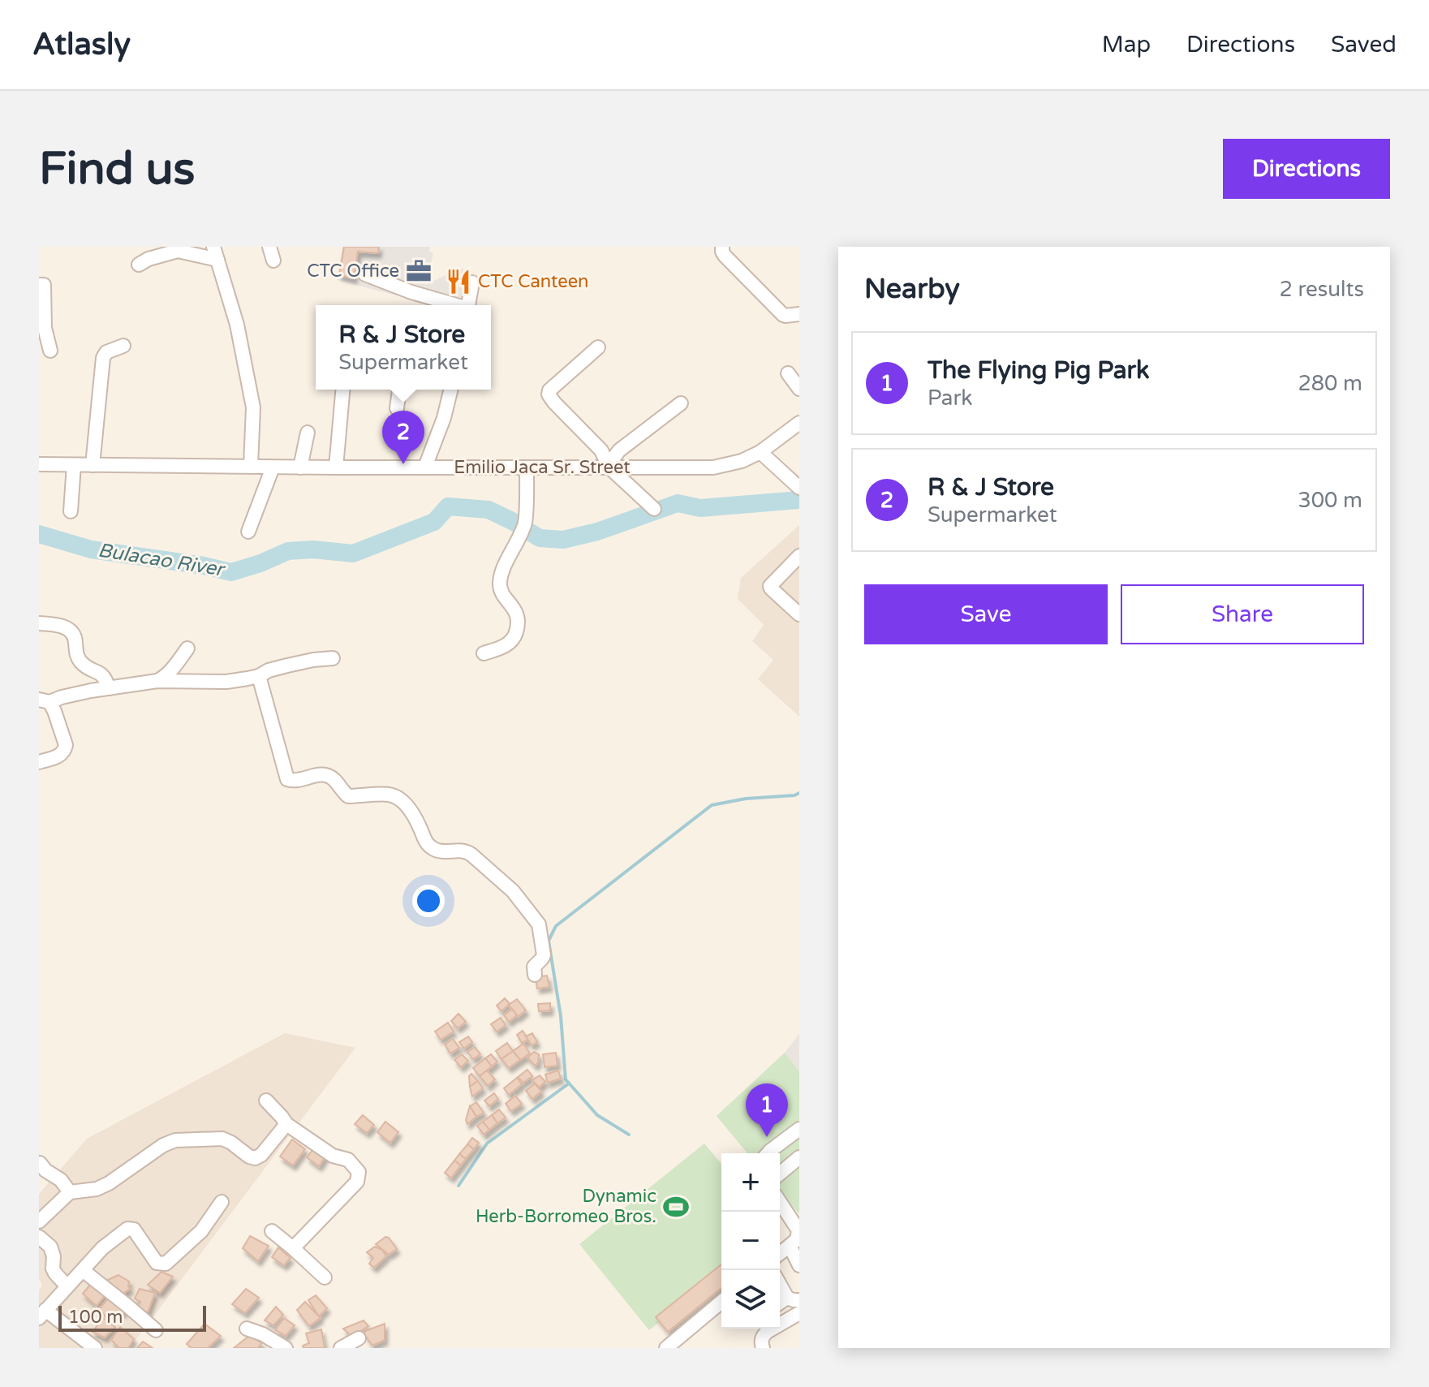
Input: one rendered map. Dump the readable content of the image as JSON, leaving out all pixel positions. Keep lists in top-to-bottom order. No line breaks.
{"streets":{"street":["Emilio Jaca Sr. Street"]},"water":["Bulacao River"],"places":{"office":["CTC Office"],"restaurant":["CTC Canteen"],"sports":["Dynamic Herb-Borromeo Bros."]},"scale_bar":"100 m","page":{"header":"Atlasly","nav":["Map","Directions","Saved"],"buttons":["Directions",["Save","Share"]],"title":"Find us","heading":["Nearby","2 results"],"popup":["R & J Store","Supermarket"],"list":[{"mark":"1","name":"The Flying Pig Park","note":"Park","value":"280 m"},{"mark":"2","name":"R & J Store","note":"Supermarket","value":"300 m"}],"pins":["2","1"],"map_buttons":["+","−"],"scale":"100 m"}}
